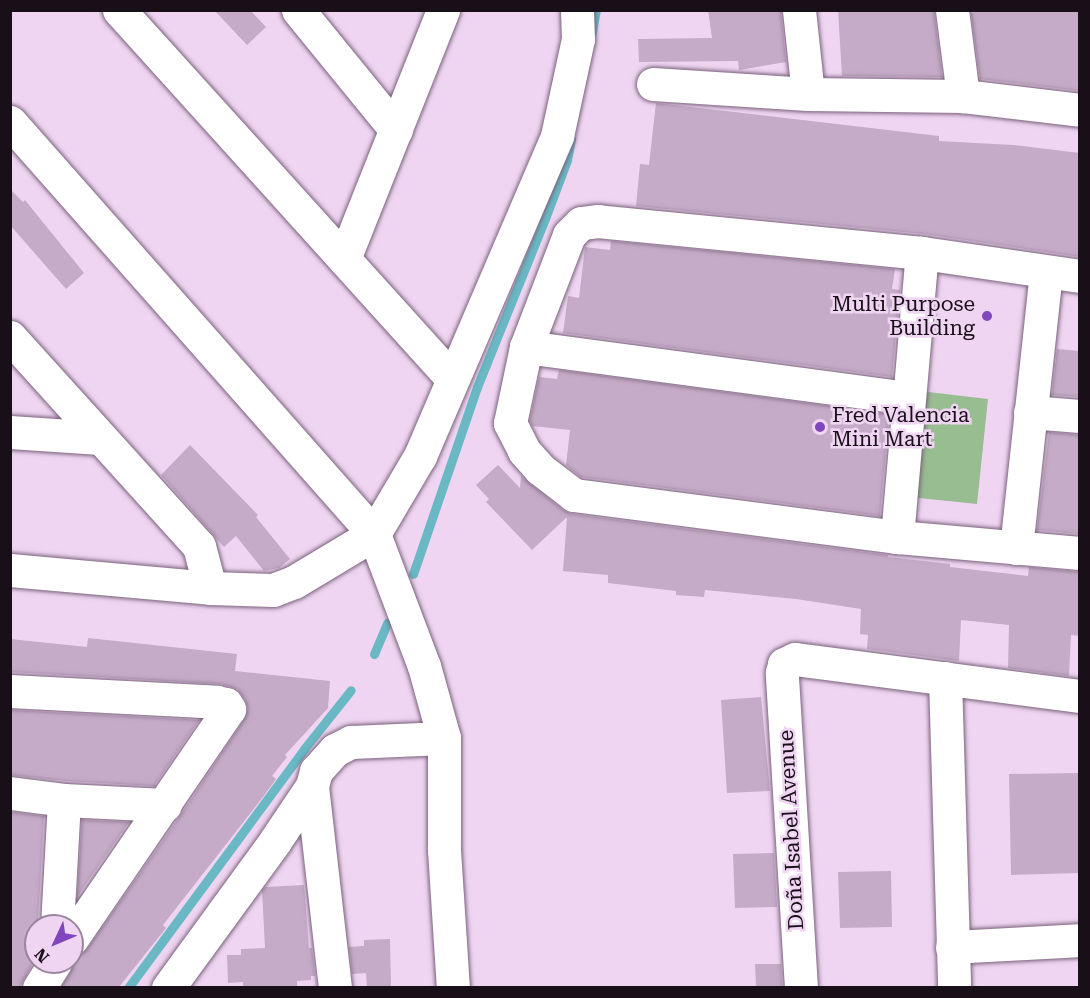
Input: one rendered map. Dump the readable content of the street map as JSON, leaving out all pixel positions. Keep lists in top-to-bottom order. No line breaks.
{"streets":{"street":["Doña Isabel Avenue"]},"places":["Multi Purpose Building","Fred Valencia Mini Mart"],"north":"bottom left"}
